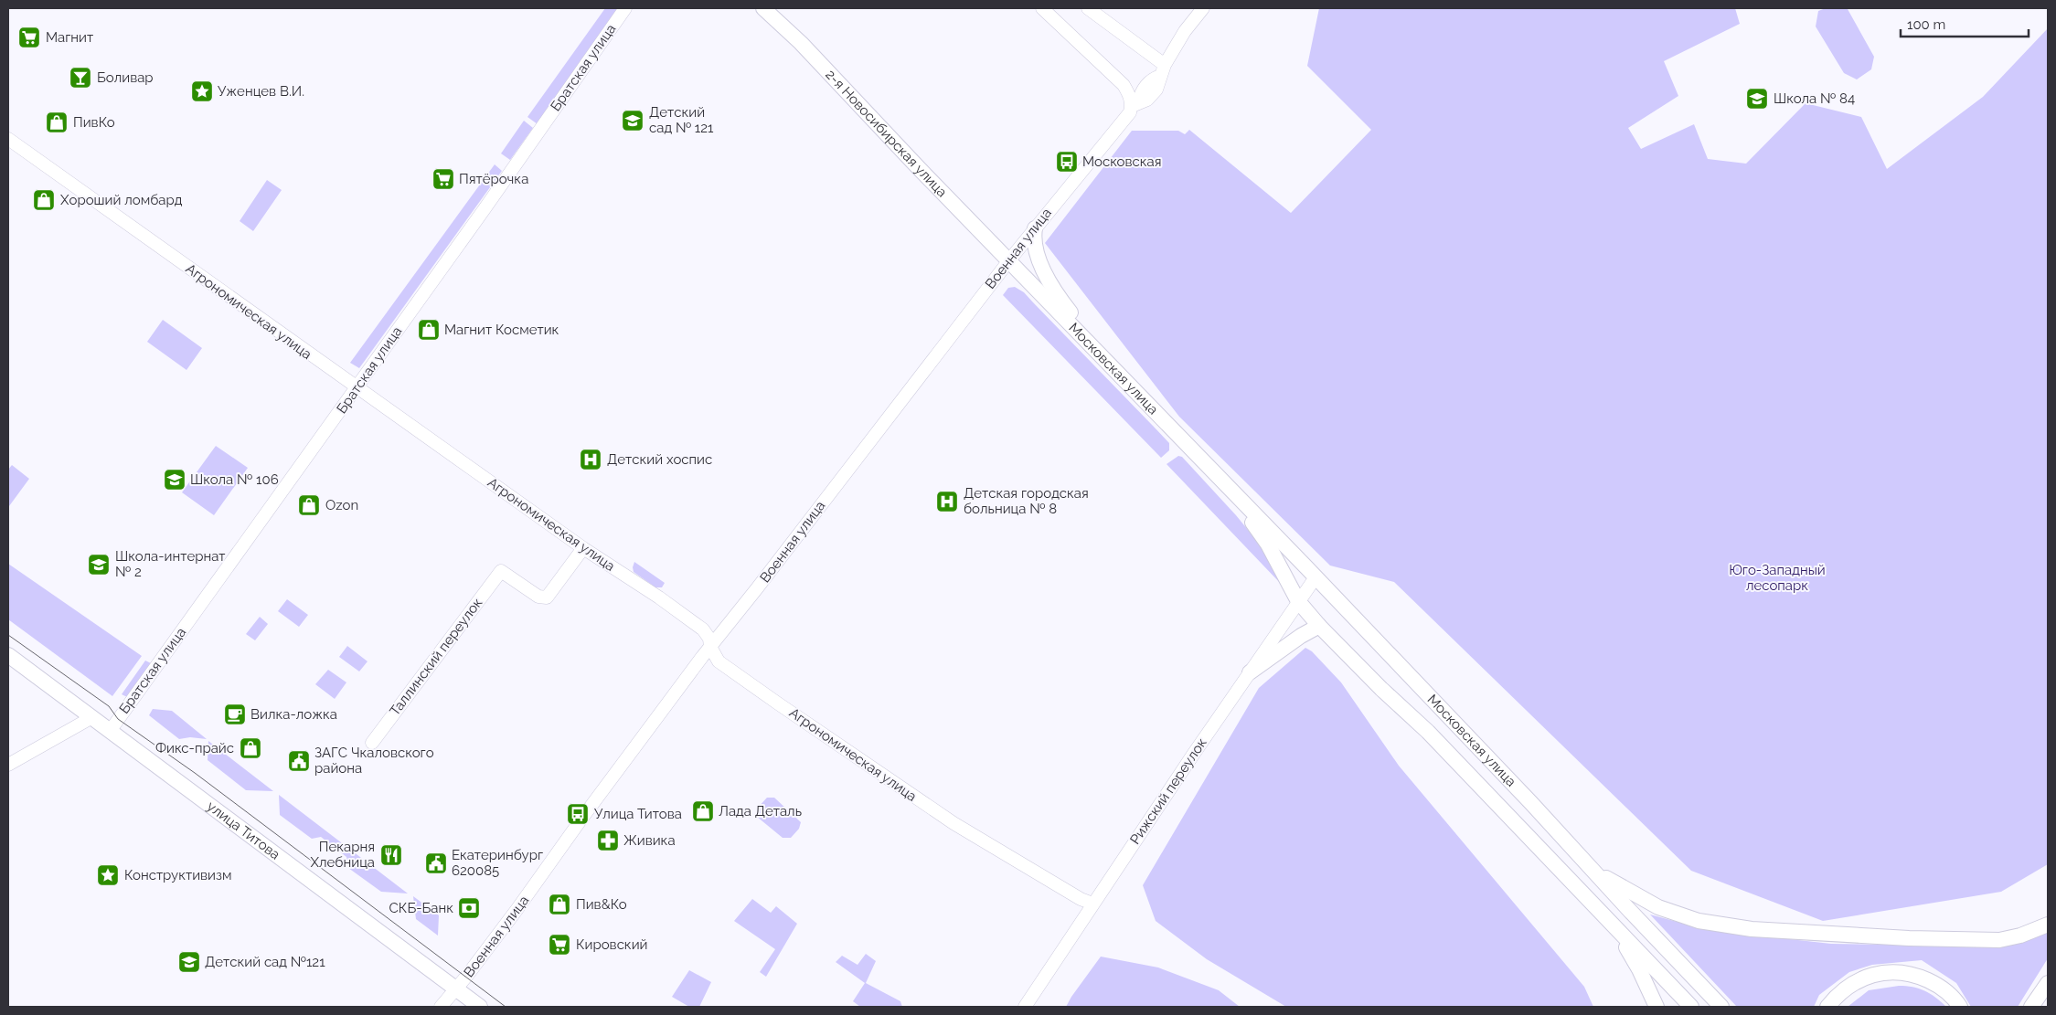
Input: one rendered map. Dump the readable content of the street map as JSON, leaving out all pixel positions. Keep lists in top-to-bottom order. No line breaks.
{"streets":{"main road":["2-я Новосибирская улица","Московская улица","улица Титова"],"street":["Братская улица","Военная улица","Агрономическая улица","Таллинский переулок","Рижский переулок"]},"crossings":[["Братская улица","Агрономическая улица"],["Братская улица","улица Титова"],["2-я Новосибирская улица","Военная улица"],["2-я Новосибирская улица","Московская улица"],["Военная улица","Агрономическая улица"],["Военная улица","Московская улица"],["Военная улица","улица Титова"],["Агрономическая улица","Таллинский переулок"],["Агрономическая улица","Рижский переулок"],["Московская улица","Рижский переулок"]],"parks":["Юго-Западный лесопарк"],"places":{"supermarket":["Магнит","Пятёрочка","Кировский"],"bar":["Боливар"],"place":["Уженцев В.И.","Конструктивизм"],"school or university":["Школа № 84","Детский сад № 121","Школа № 106","Школа-интернат № 2","Детский сад №121"],"shop":["ПивКо","Хороший ломбард","Магнит Косметик","Ozon","Фикс-прайс","Лада Деталь","Пив&Ко"],"bus stop":["Московская","Улица Титова"],"hospital":["Детский хоспис","Детская городская больница № 8"],"cafe":["Вилка-ложка"],"public building":["ЗАГС Чкаловского района","Екатеринбург 620085"],"pharmacy":["Живика"],"restaurant":["Пекарня Хлебница"],"bank":["СКБ-Банк"]},"scale_bar":"100 m"}
